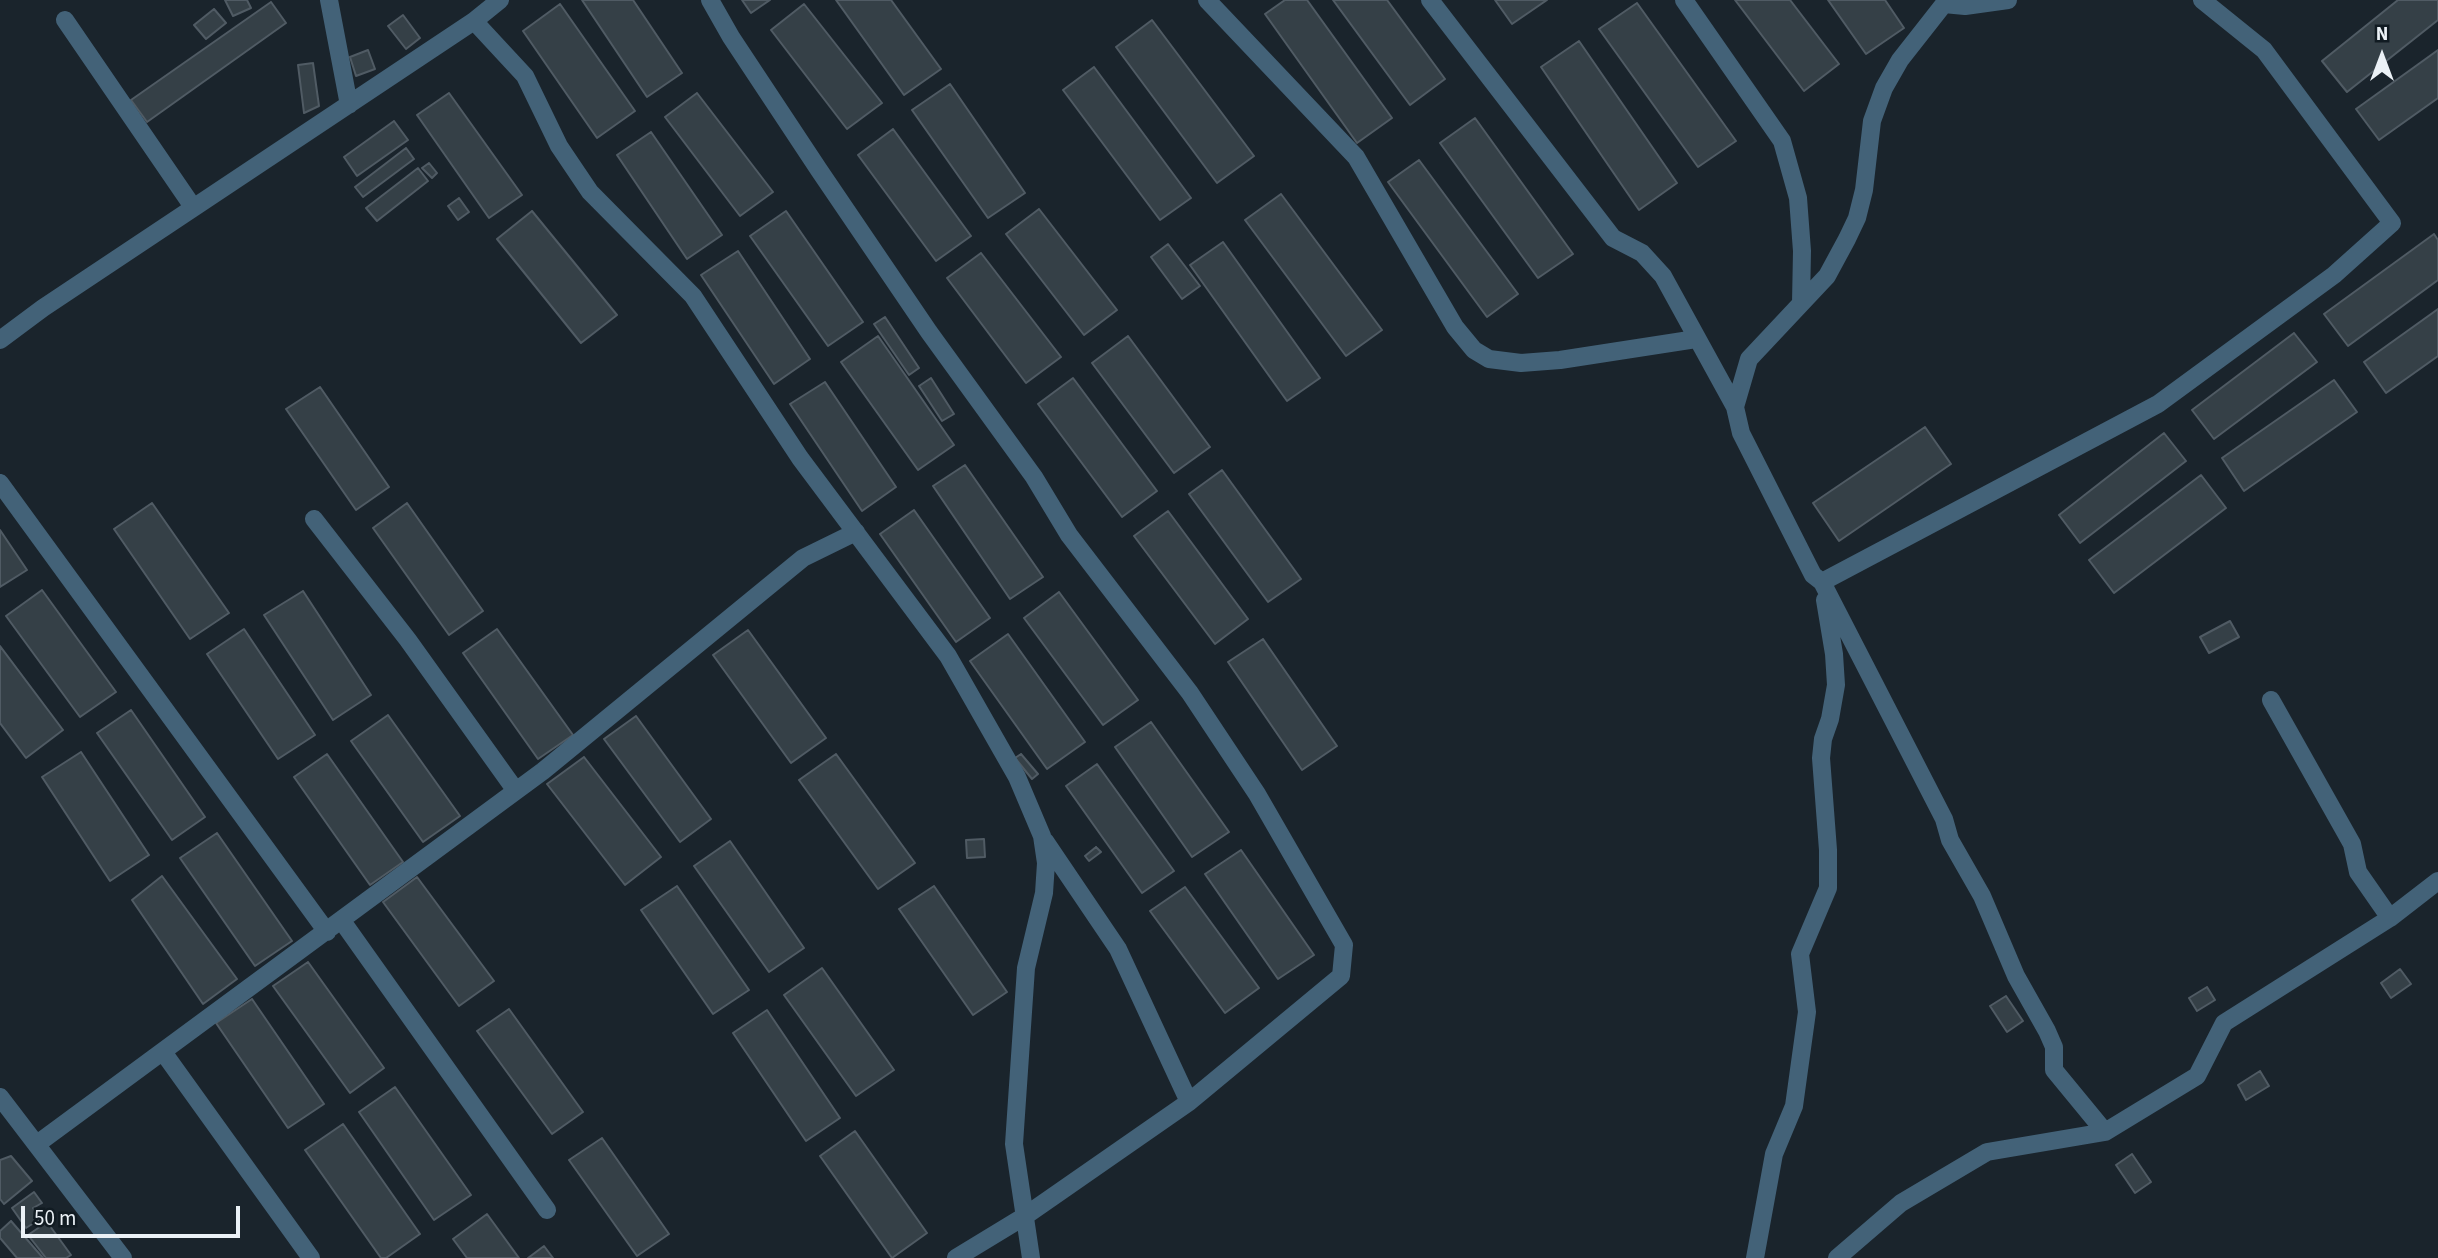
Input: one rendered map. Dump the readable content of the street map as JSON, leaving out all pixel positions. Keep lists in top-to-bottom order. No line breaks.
{"scale_bar":"50 m","north":"top"}
